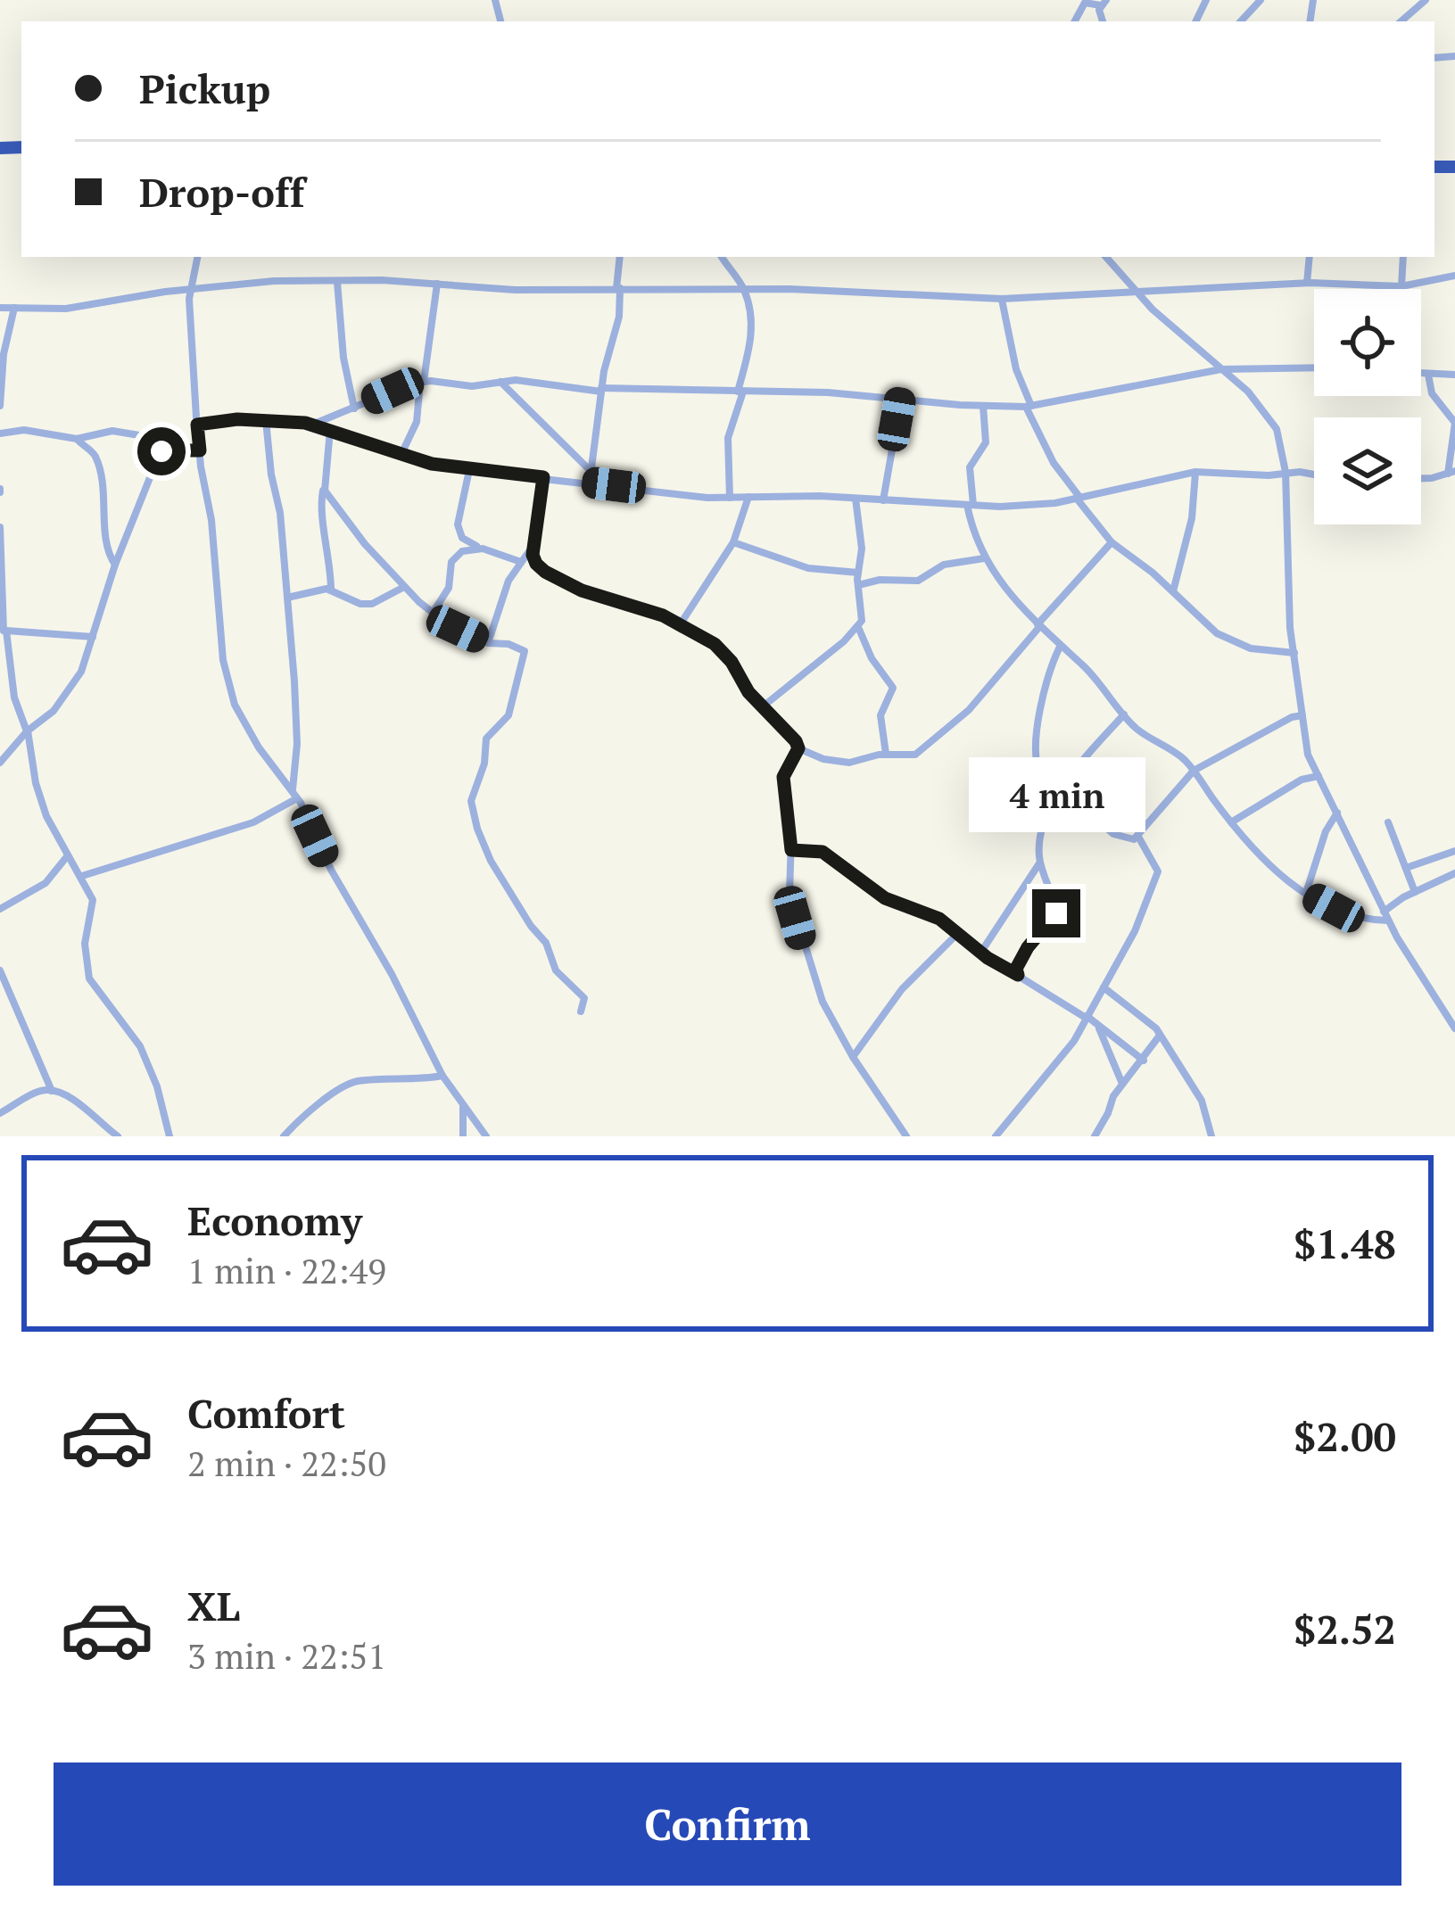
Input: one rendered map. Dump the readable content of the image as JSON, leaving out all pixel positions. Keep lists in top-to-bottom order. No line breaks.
{"page":{"banner":["Pickup","Drop-off"],"bubble":"4 min","list":[{"name":"Economy","note":"1 min · 22:49","value":"$1.48"},{"name":"Comfort","note":"2 min · 22:50","value":"$2.00"},{"name":"XL","note":"3 min · 22:51","value":"$2.52"}],"buttons":"Confirm"}}
